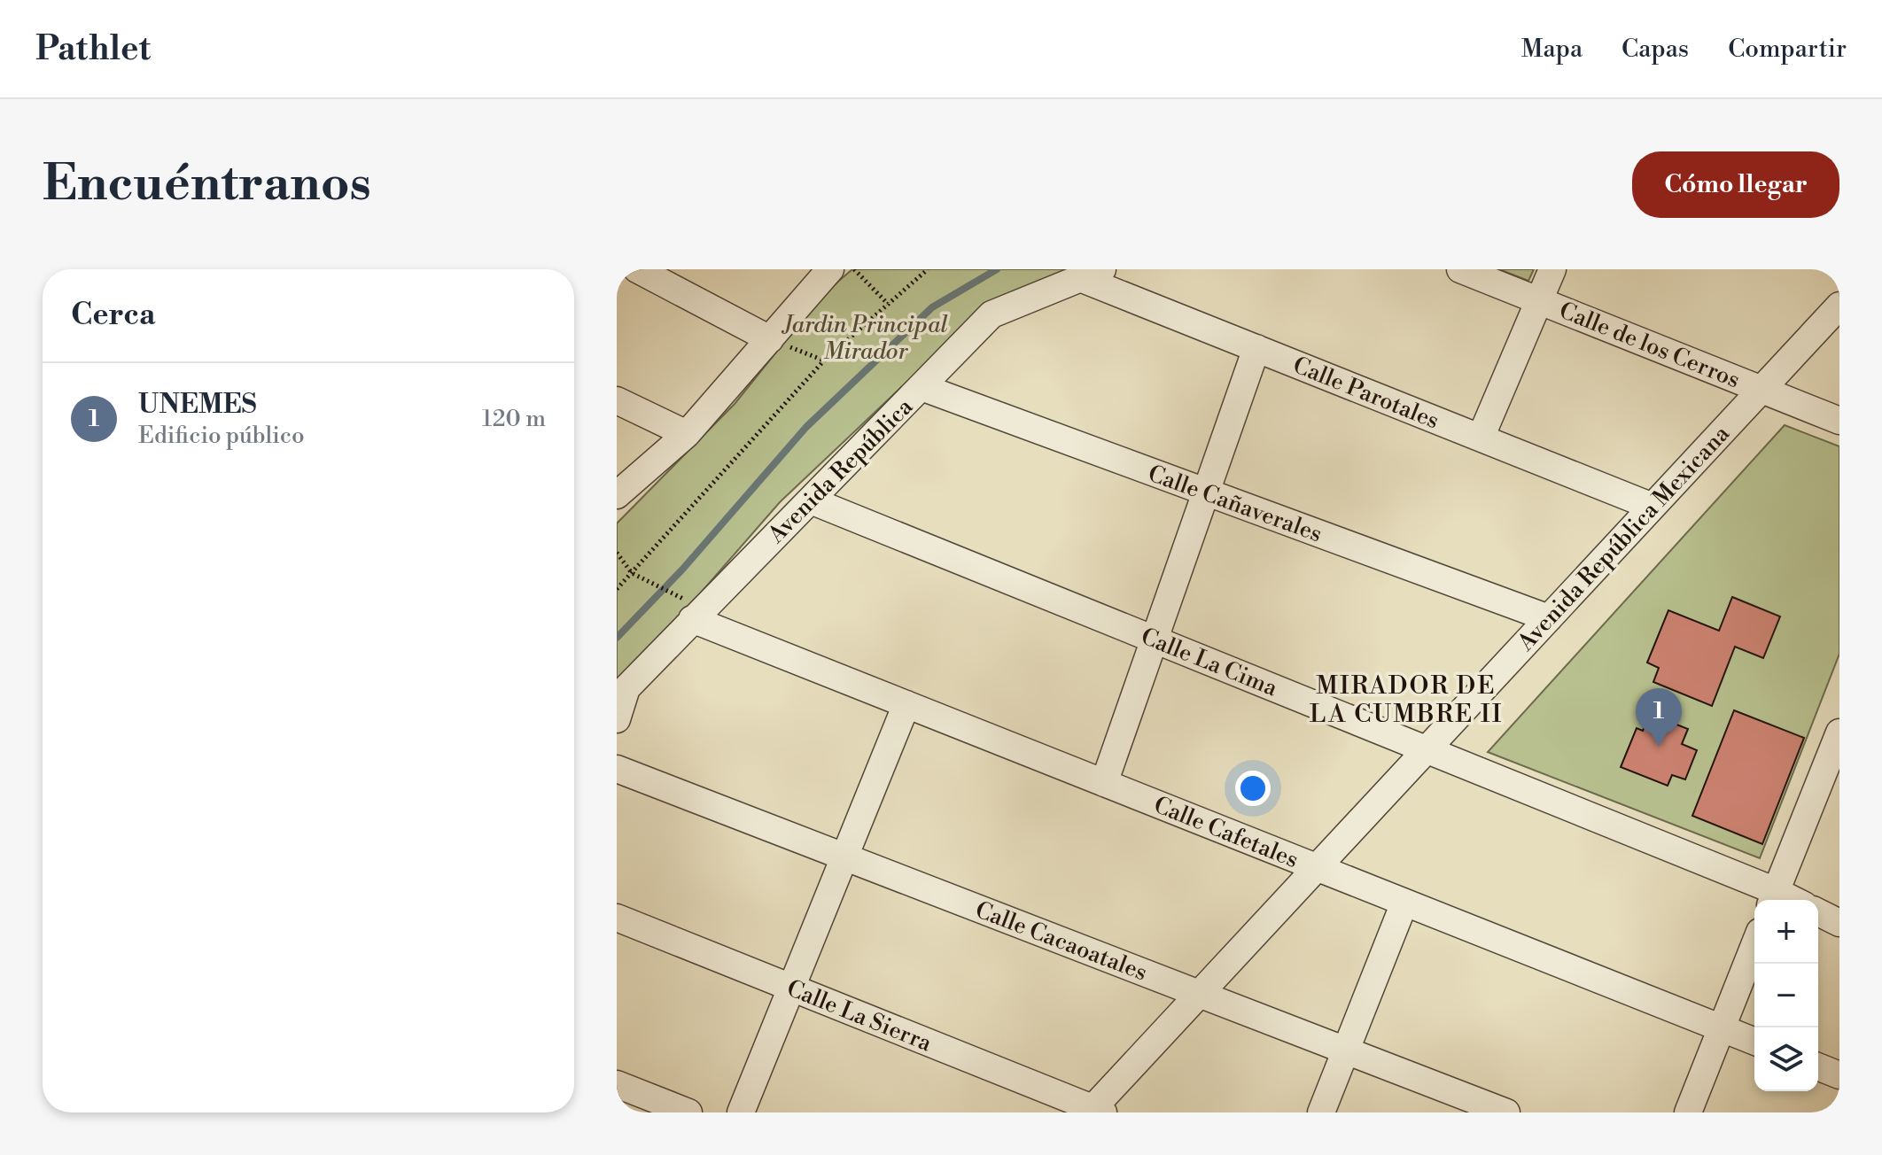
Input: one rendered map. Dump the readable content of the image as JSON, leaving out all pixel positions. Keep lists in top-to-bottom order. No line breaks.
{"streets":{"street":["Calle de los Cerros","Calle Parotales","Avenida República","Calle Cañaverales","Avenida República Mexicana","Calle La Cima","Calle Cafetales","Calle Cacaoatales","Calle La Sierra"]},"crossings":[["Calle de los Cerros","Avenida República Mexicana"],["Calle Parotales","Avenida República"],["Calle Parotales","Avenida República Mexicana"],["Avenida República","Calle Cañaverales"],["Avenida República","Calle La Cima"],["Avenida República","Calle Cafetales"],["Calle Cañaverales","Avenida República Mexicana"],["Avenida República Mexicana","Calle La Cima"],["Avenida República Mexicana","Calle Cafetales"],["Avenida República Mexicana","Calle Cacaoatales"],["Avenida República Mexicana","Calle La Sierra"]],"districts":["MIRADOR DE LA CUMBRE II"],"parks":["Jardin Principal Mirador"],"page":{"header":"Pathlet","nav":["Mapa","Capas","Compartir"],"buttons":"Cómo llegar","title":"Encuéntranos","heading":"Cerca","list":[{"mark":"1","name":"UNEMES","note":"Edificio público","value":"120 m"}],"pins":"1","map_buttons":["+","−"]}}
